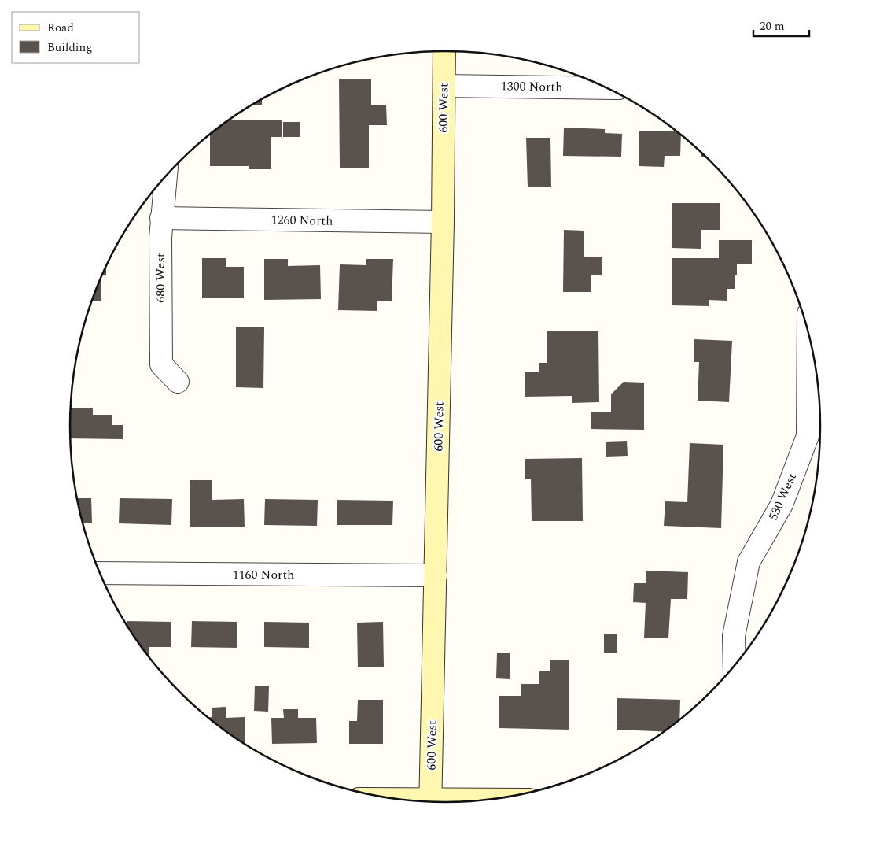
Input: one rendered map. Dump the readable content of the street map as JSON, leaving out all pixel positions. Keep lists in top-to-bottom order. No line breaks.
{"streets":{"street":["1300 North","600 West","1260 North","680 West","530 West","1160 North"]},"crossings":[["1300 North","600 West"],["600 West","1260 North"],["600 West","1160 North"],["1260 North","680 West"]],"legend":["Road","Building"],"scale_bar":"20 m"}
